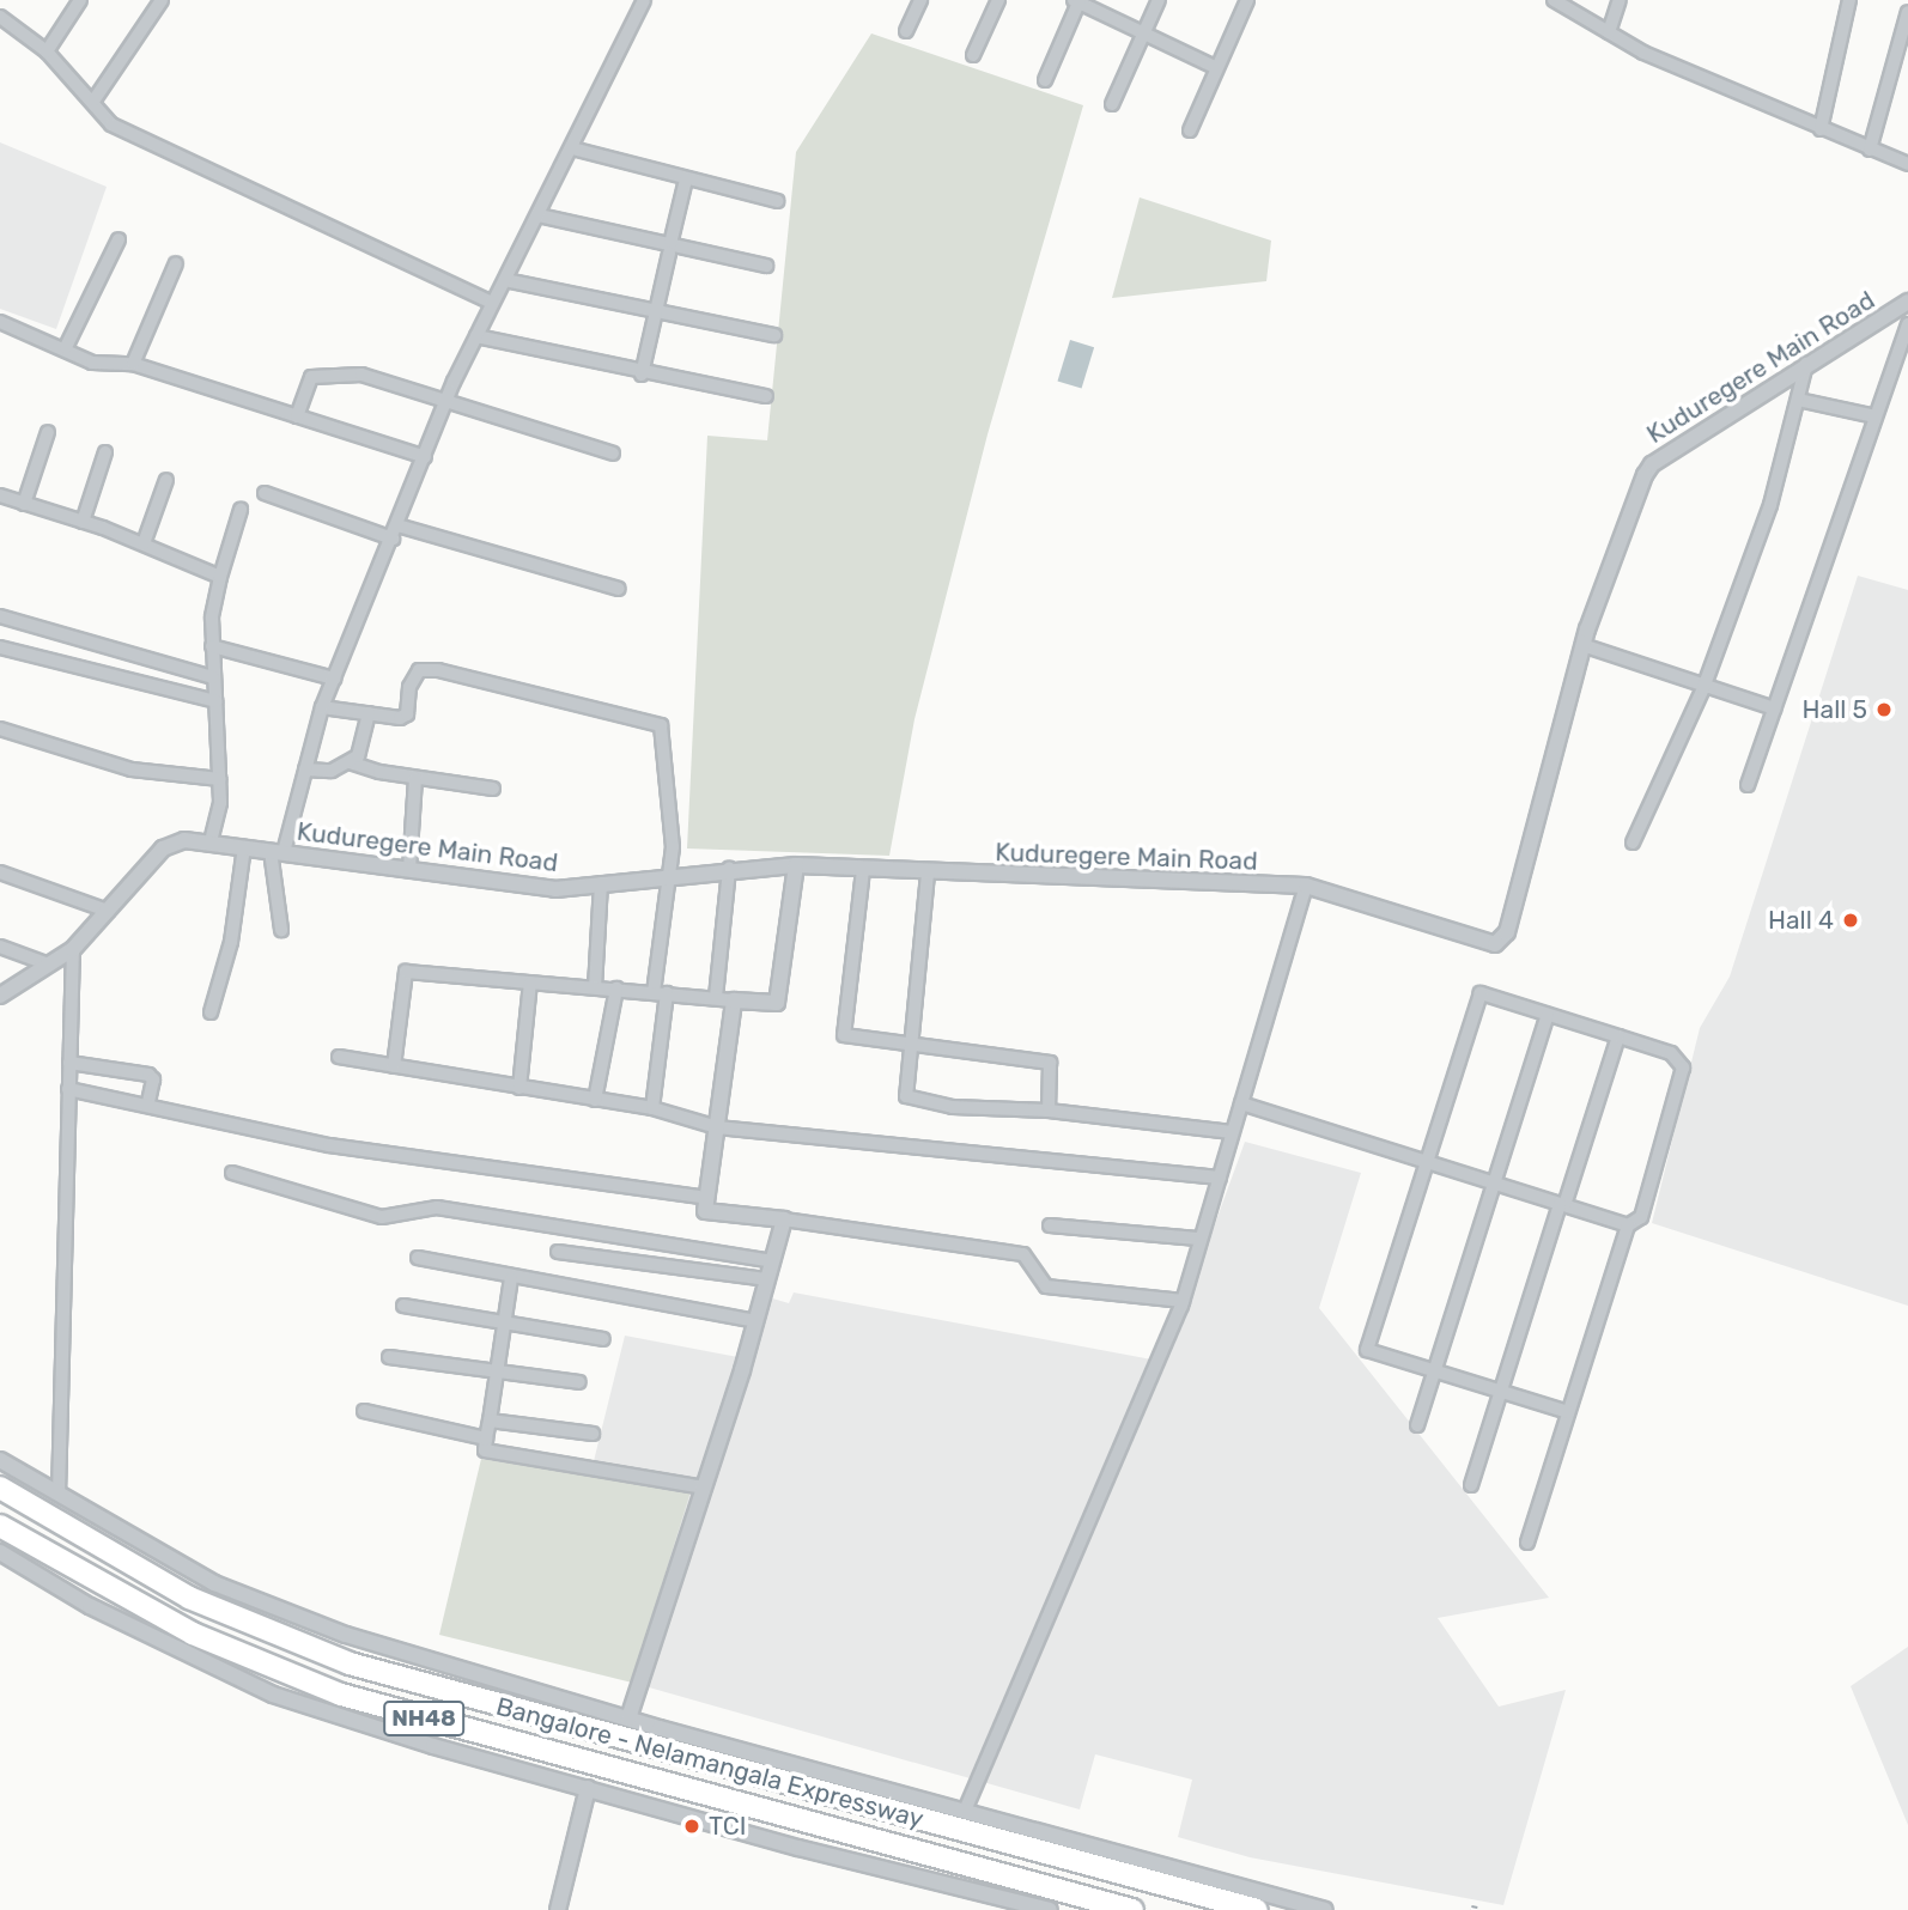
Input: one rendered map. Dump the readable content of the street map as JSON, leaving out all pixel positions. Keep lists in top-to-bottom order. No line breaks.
{"streets":{"highway":["NH48","Bangalore - Nelamangala Expressway"],"street":["Kuduregere Main Road"]},"places":["Hall 5","Hall 4","TCI"]}
